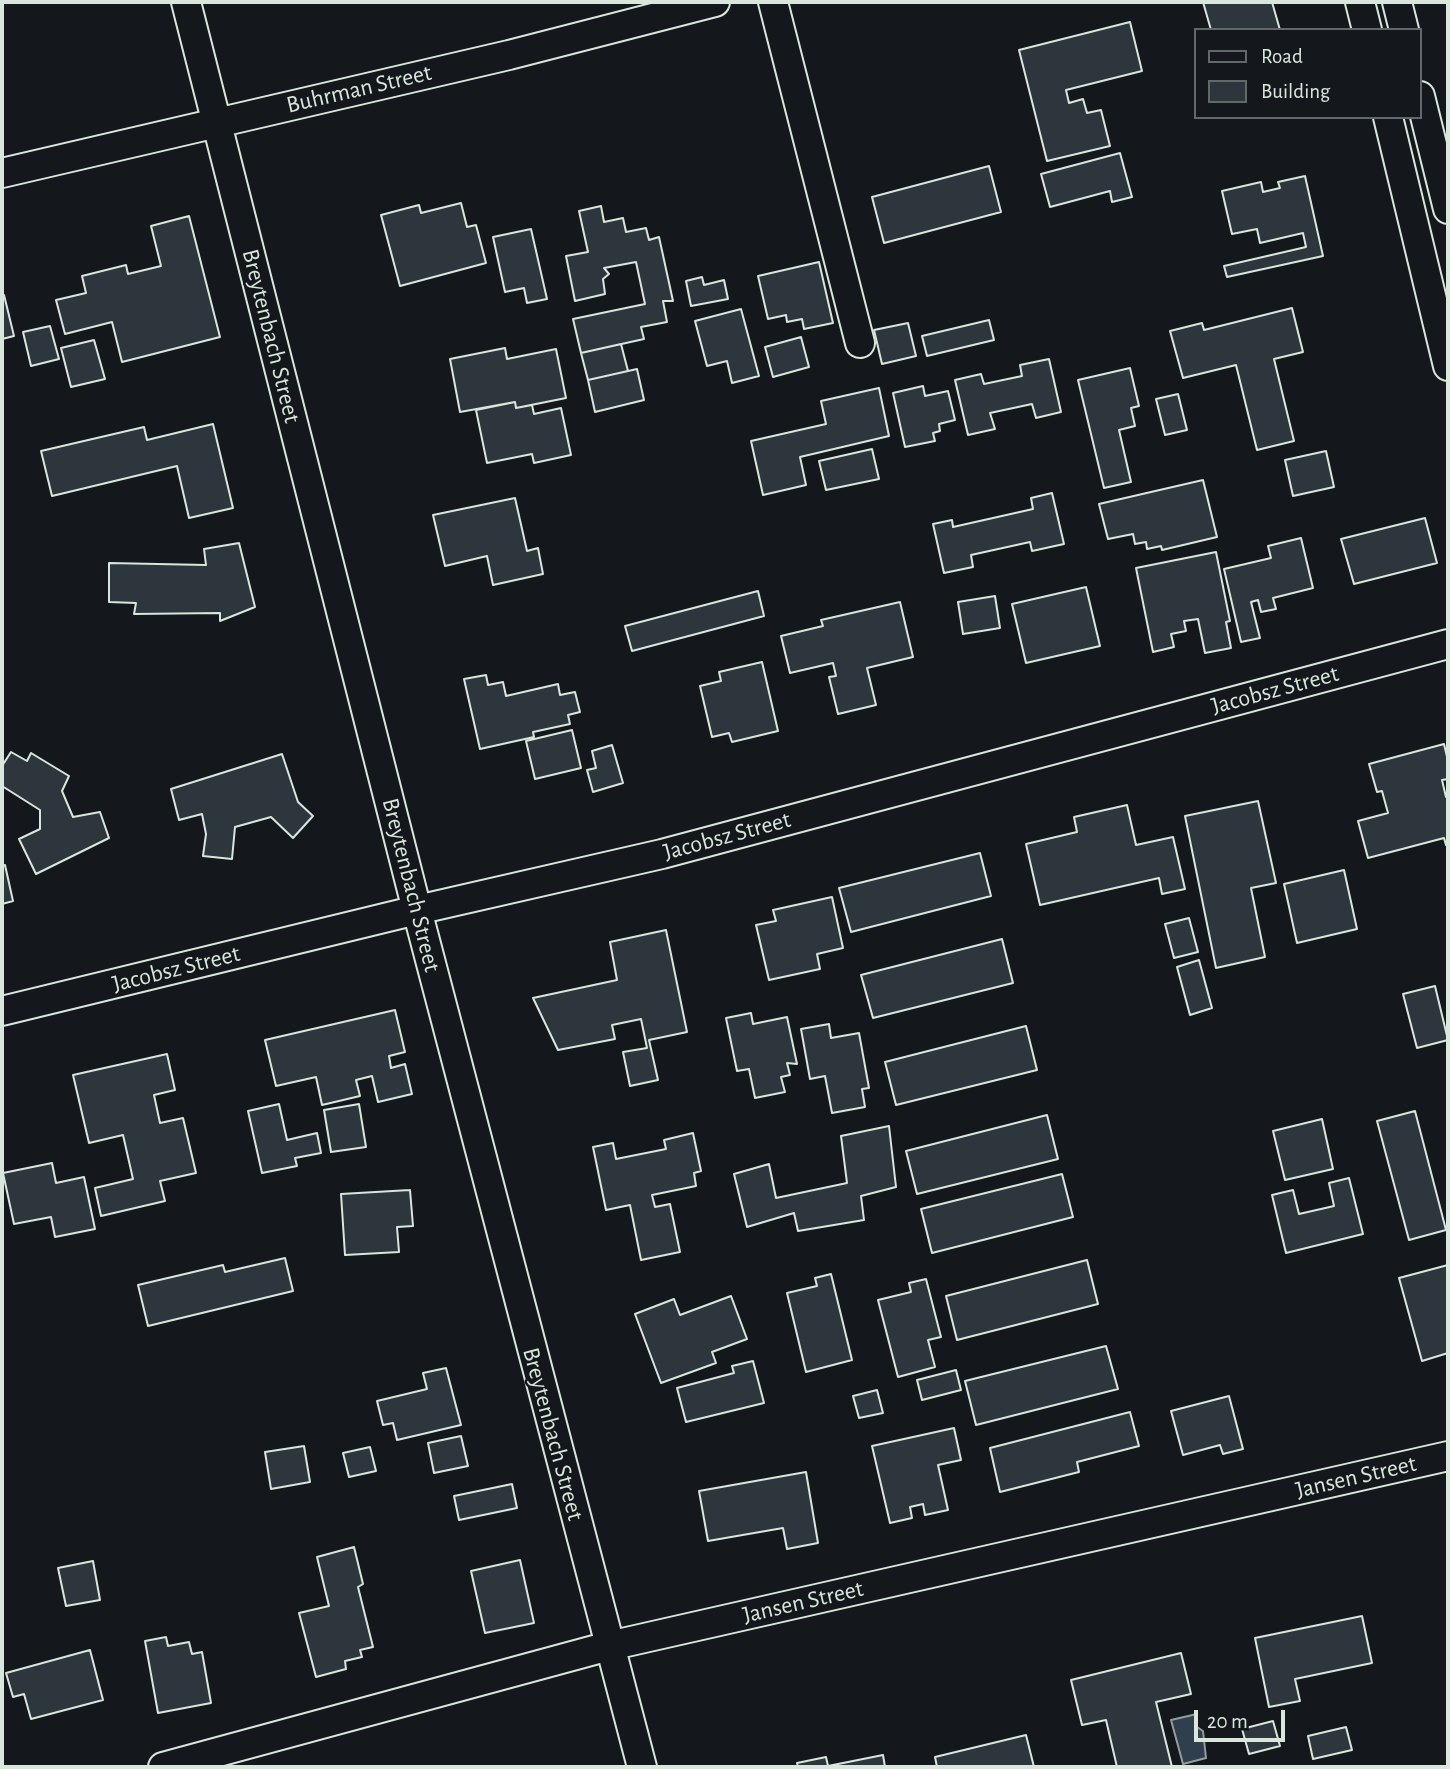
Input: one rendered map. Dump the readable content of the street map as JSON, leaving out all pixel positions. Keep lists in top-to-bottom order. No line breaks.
{"streets":{"street":["Buhrman Street","Breytenbach Street","Jacobsz Street","Jansen Street"]},"crossings":[["Buhrman Street","Breytenbach Street"],["Breytenbach Street","Jacobsz Street"],["Breytenbach Street","Jansen Street"]],"legend":["Road","Building"],"scale_bar":"20 m"}
